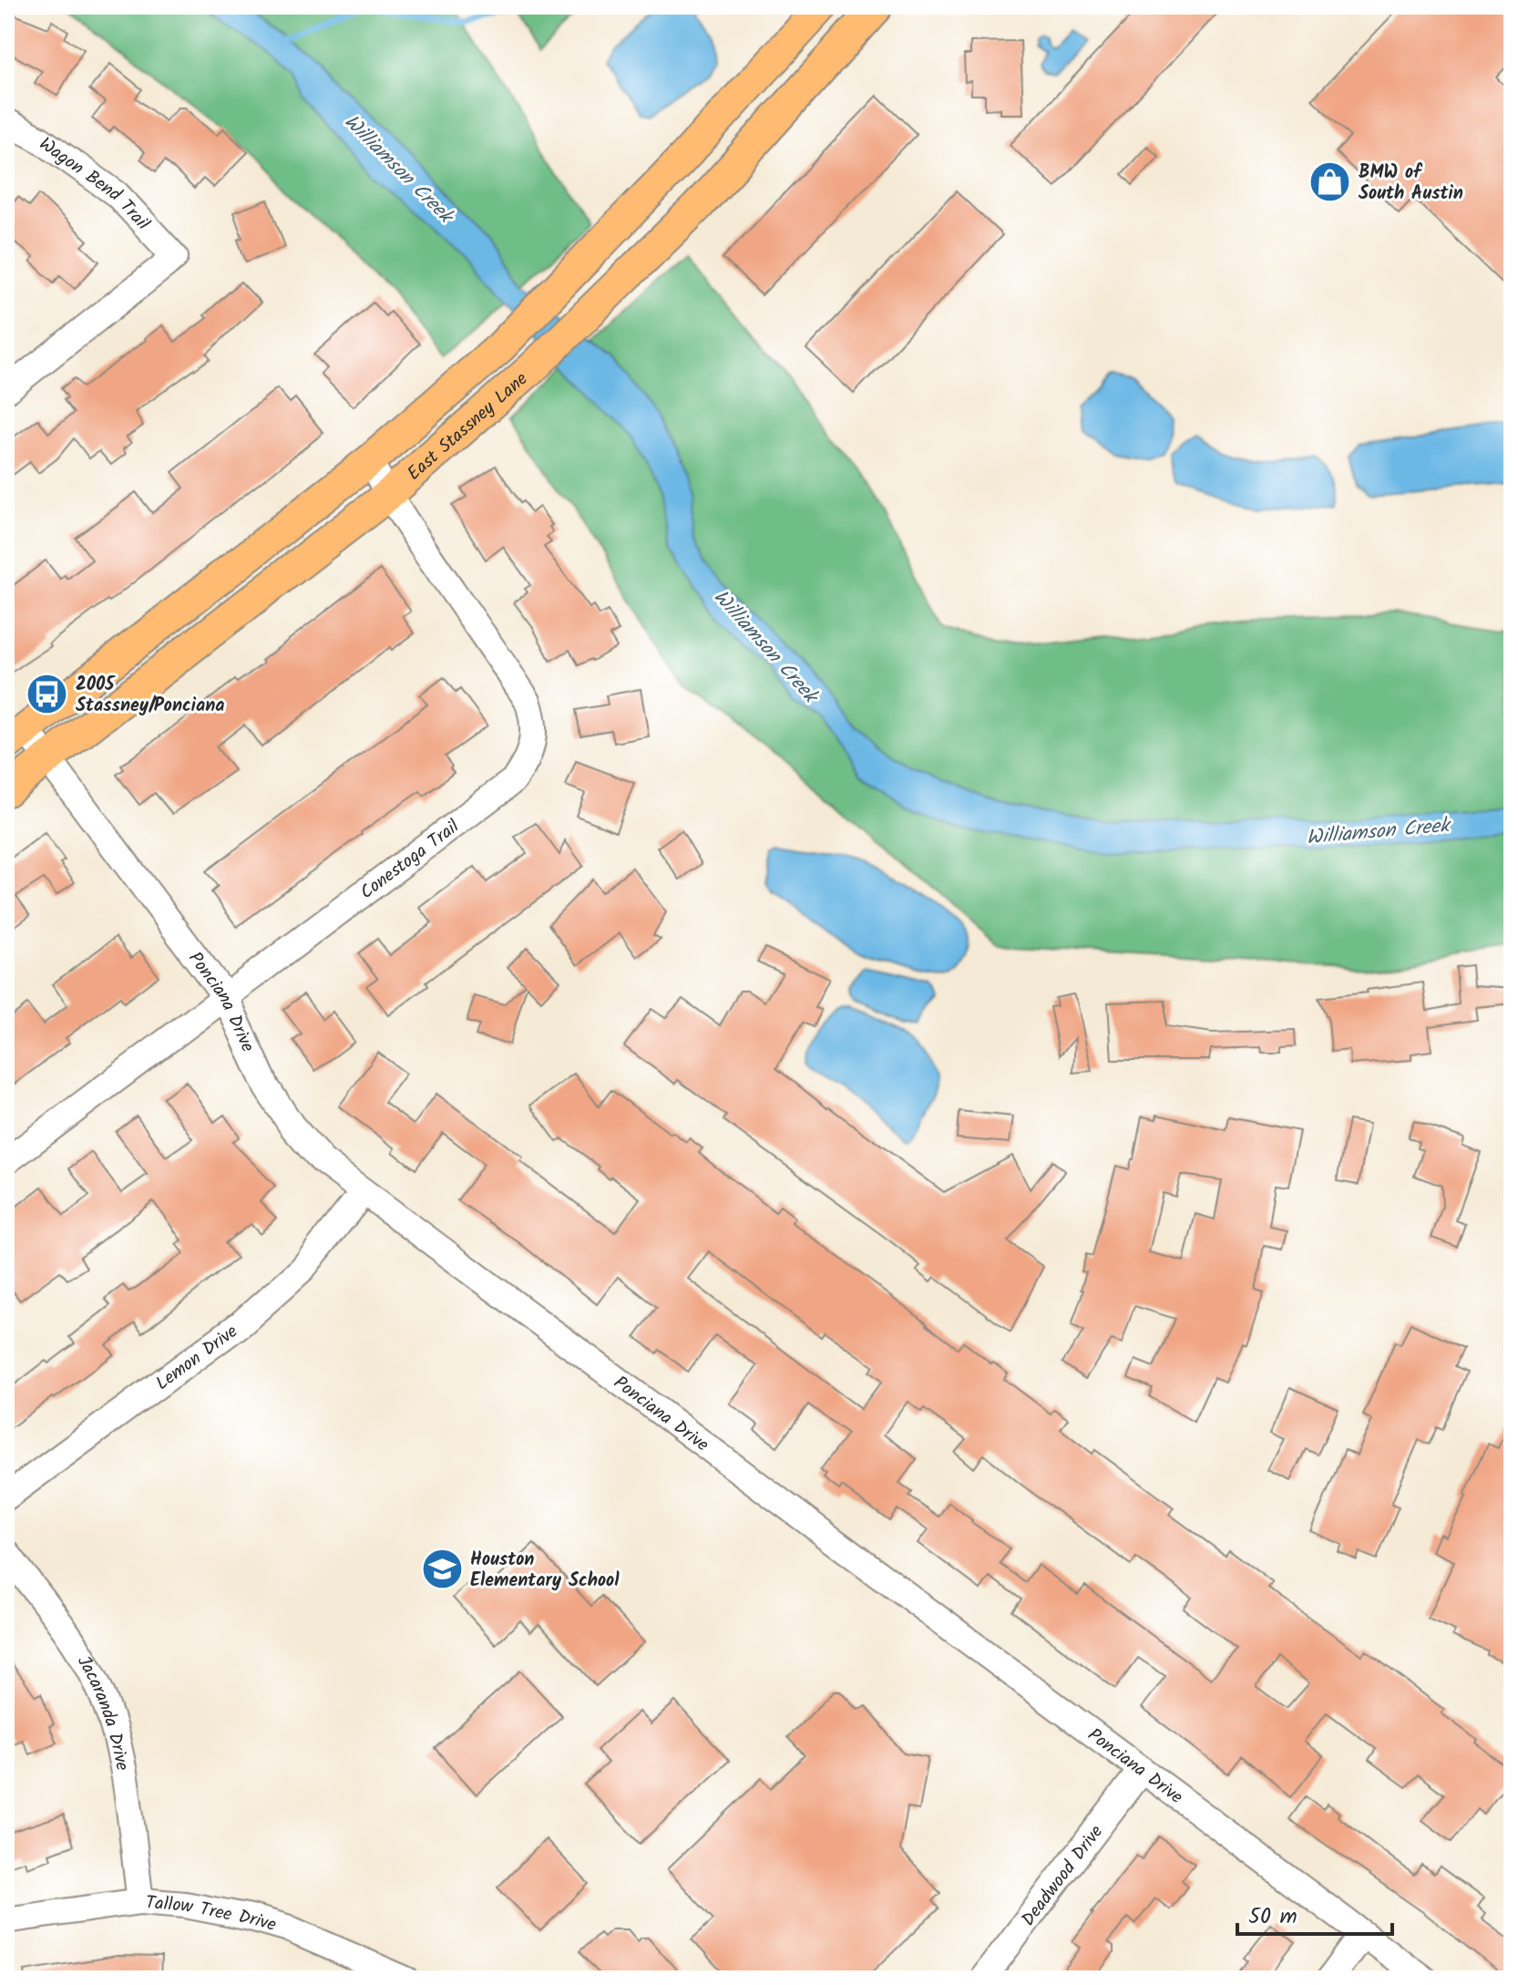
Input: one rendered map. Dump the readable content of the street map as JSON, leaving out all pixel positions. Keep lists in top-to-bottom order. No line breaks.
{"streets":{"main road":["East Stassney Lane"],"street":["Wagon Bend Trail","Conestoga Trail","Ponciana Drive","Lemon Drive","Jacaranda Drive","Deadwood Drive","Tallow Tree Drive"]},"crossings":[["East Stassney Lane","Conestoga Trail"],["East Stassney Lane","Ponciana Drive"],["Conestoga Trail","Ponciana Drive"],["Ponciana Drive","Lemon Drive"],["Ponciana Drive","Deadwood Drive"],["Jacaranda Drive","Tallow Tree Drive"]],"water":["Williamson Creek"],"places":{"shop":["BMW of South Austin"],"bus stop":["2005 Stassney/Ponciana"],"school or university":["Houston Elementary School"]},"scale_bar":"50 m"}
